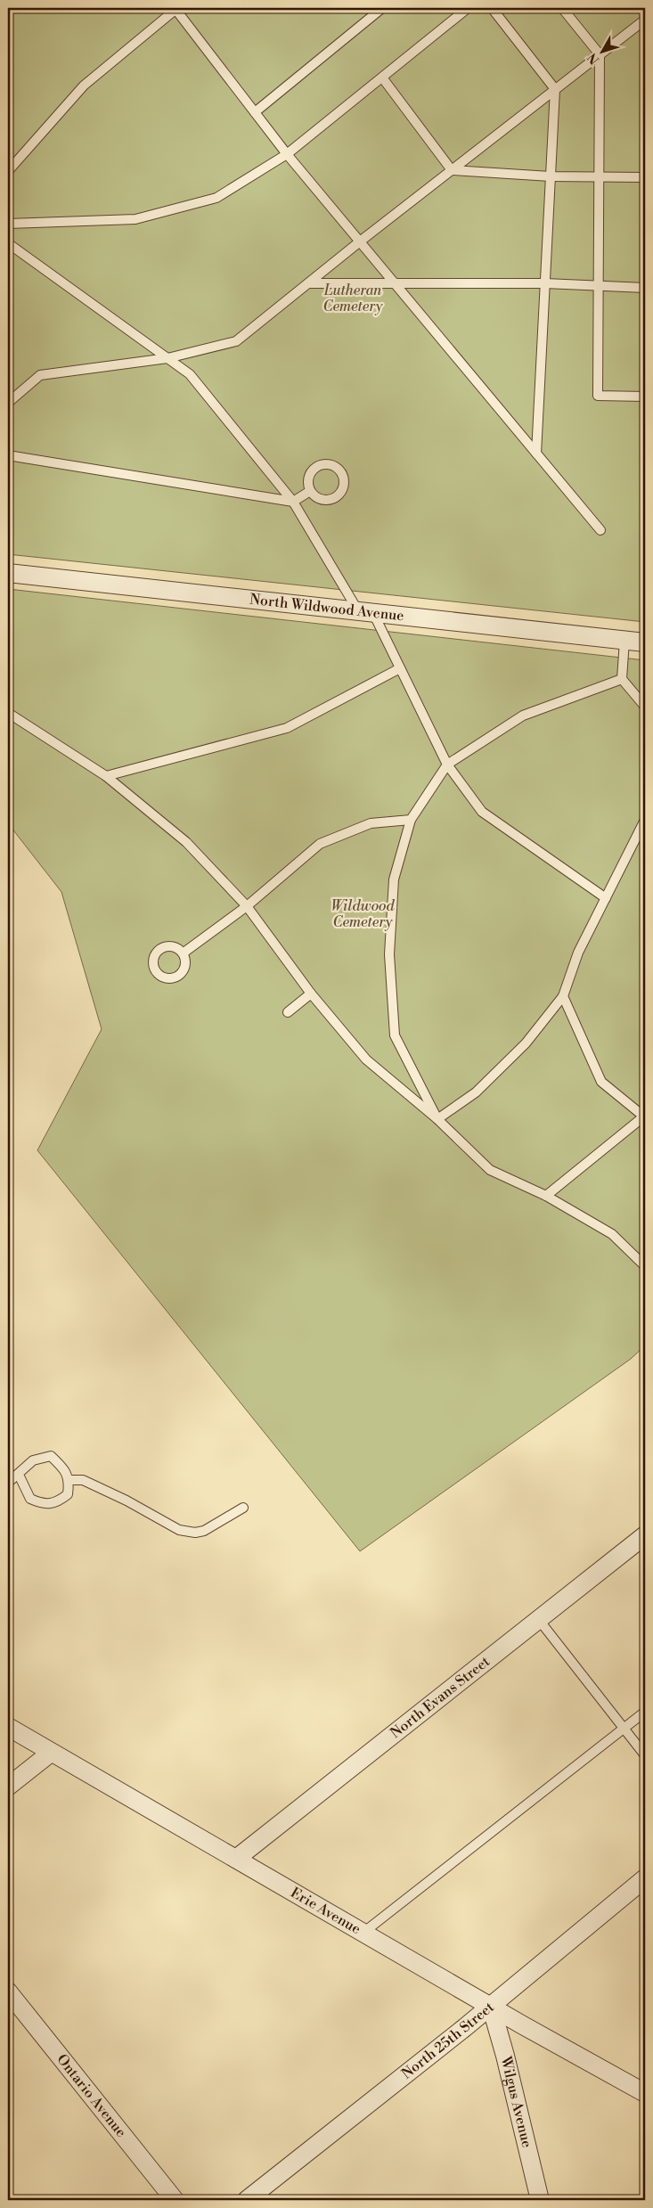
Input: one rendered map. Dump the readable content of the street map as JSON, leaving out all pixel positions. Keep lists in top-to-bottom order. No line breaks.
{"streets":{"street":["North Wildwood Avenue","North Evans Street","Erie Avenue","North 25th Street","Ontario Avenue","Wilgus Avenue"]},"crossings":[["North Evans Street","Erie Avenue"],["Erie Avenue","North 25th Street"],["Erie Avenue","Wilgus Avenue"],["North 25th Street","Wilgus Avenue"]],"parks":["Lutheran Cemetery","Wildwood Cemetery"],"north":"bottom left"}
